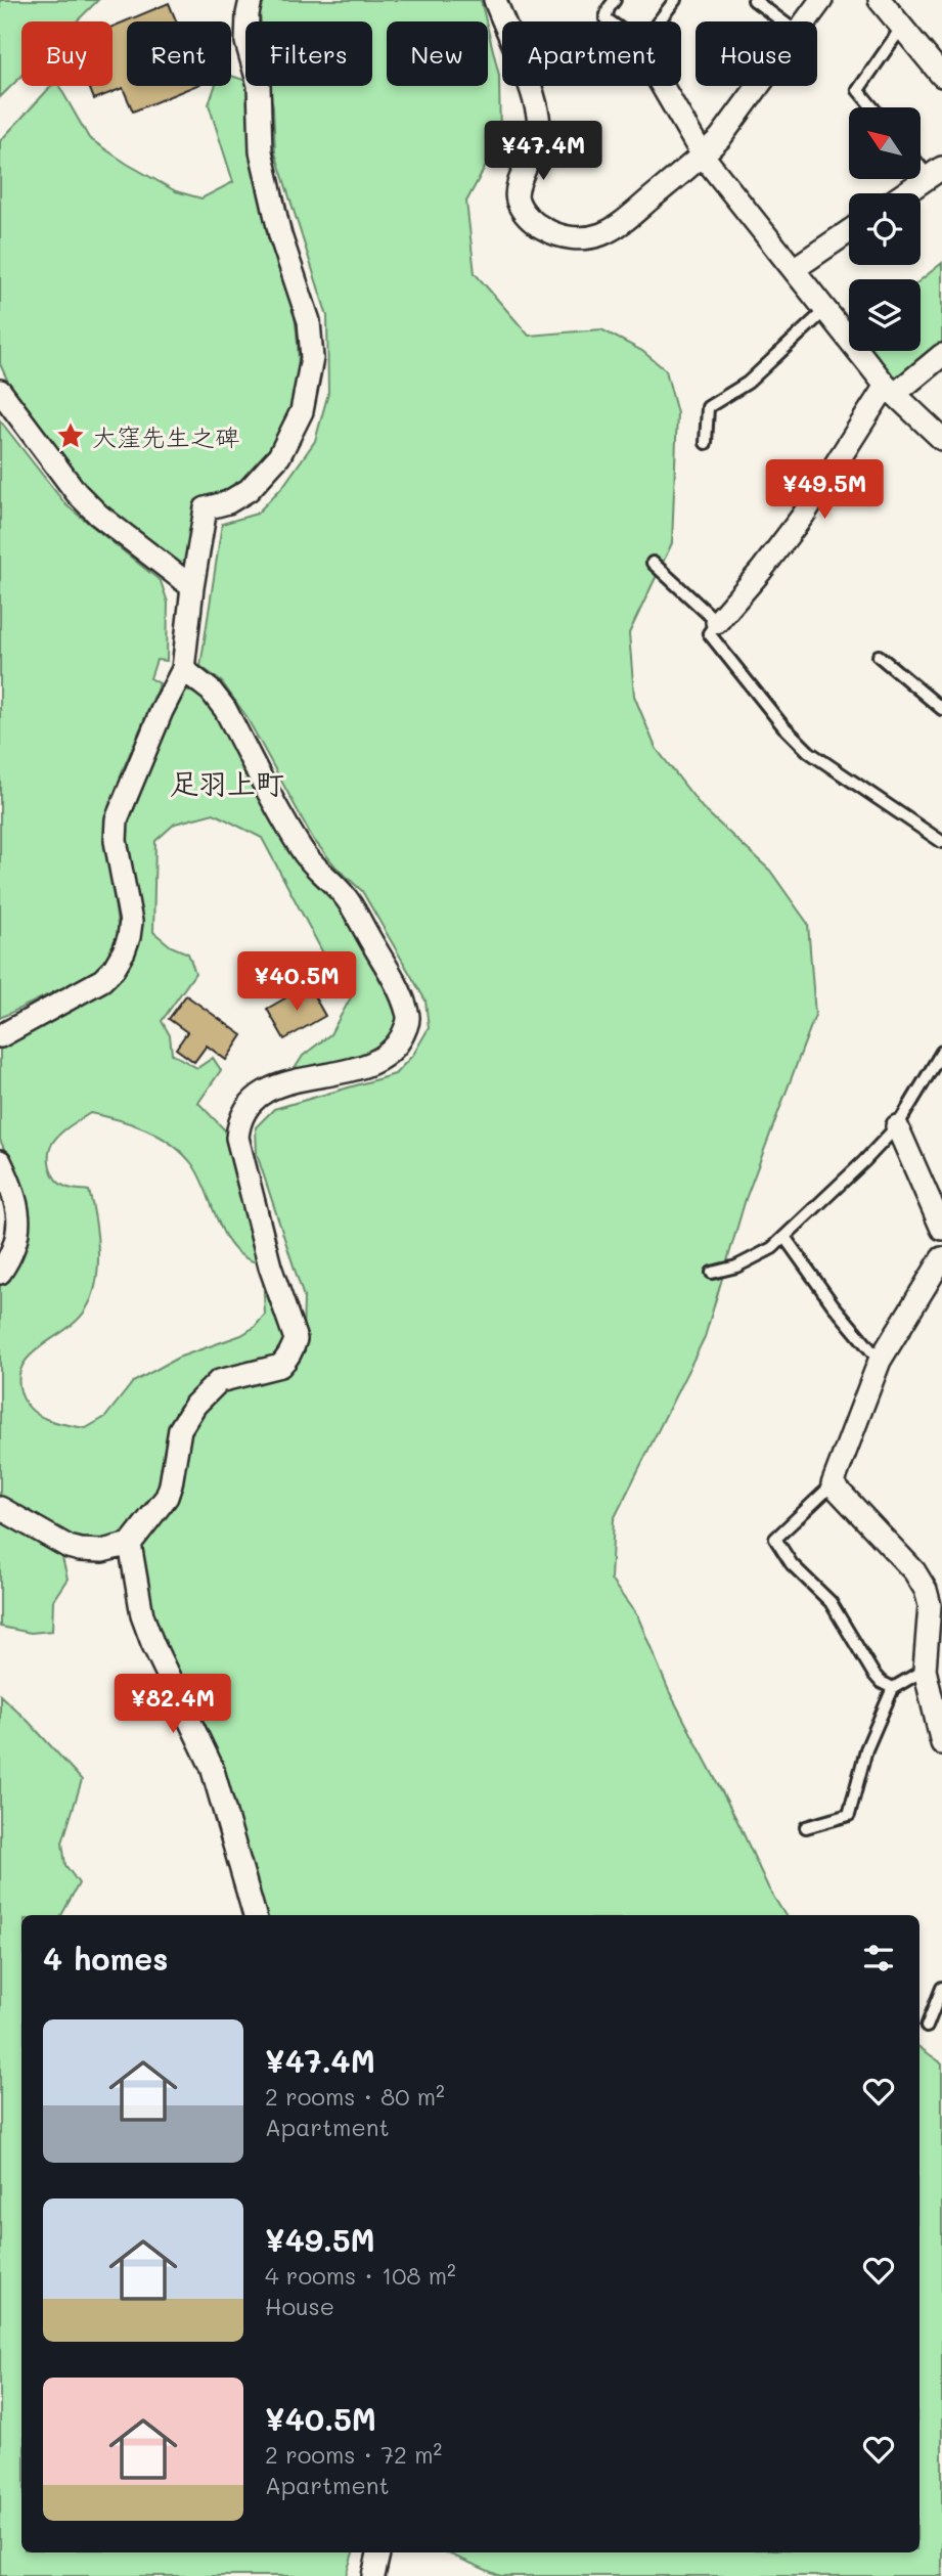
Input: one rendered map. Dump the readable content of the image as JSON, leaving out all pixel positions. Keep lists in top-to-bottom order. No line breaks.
{"districts":["足羽上町"],"places":{"place":["大窪先生之碑"]},"north":"top left","page":{"chip":["Buy","Rent","Filters","New","Apartment","House"],"price":["¥47.4M","¥49.5M","¥40.5M","¥82.4M"],"heading":"4 homes","list":[{"name":"¥47.4M","note":"2 rooms · 80 m² · Apartment"},{"name":"¥49.5M","note":"4 rooms · 108 m² · House"},{"name":"¥40.5M","note":"2 rooms · 72 m² · Apartment"}]}}
